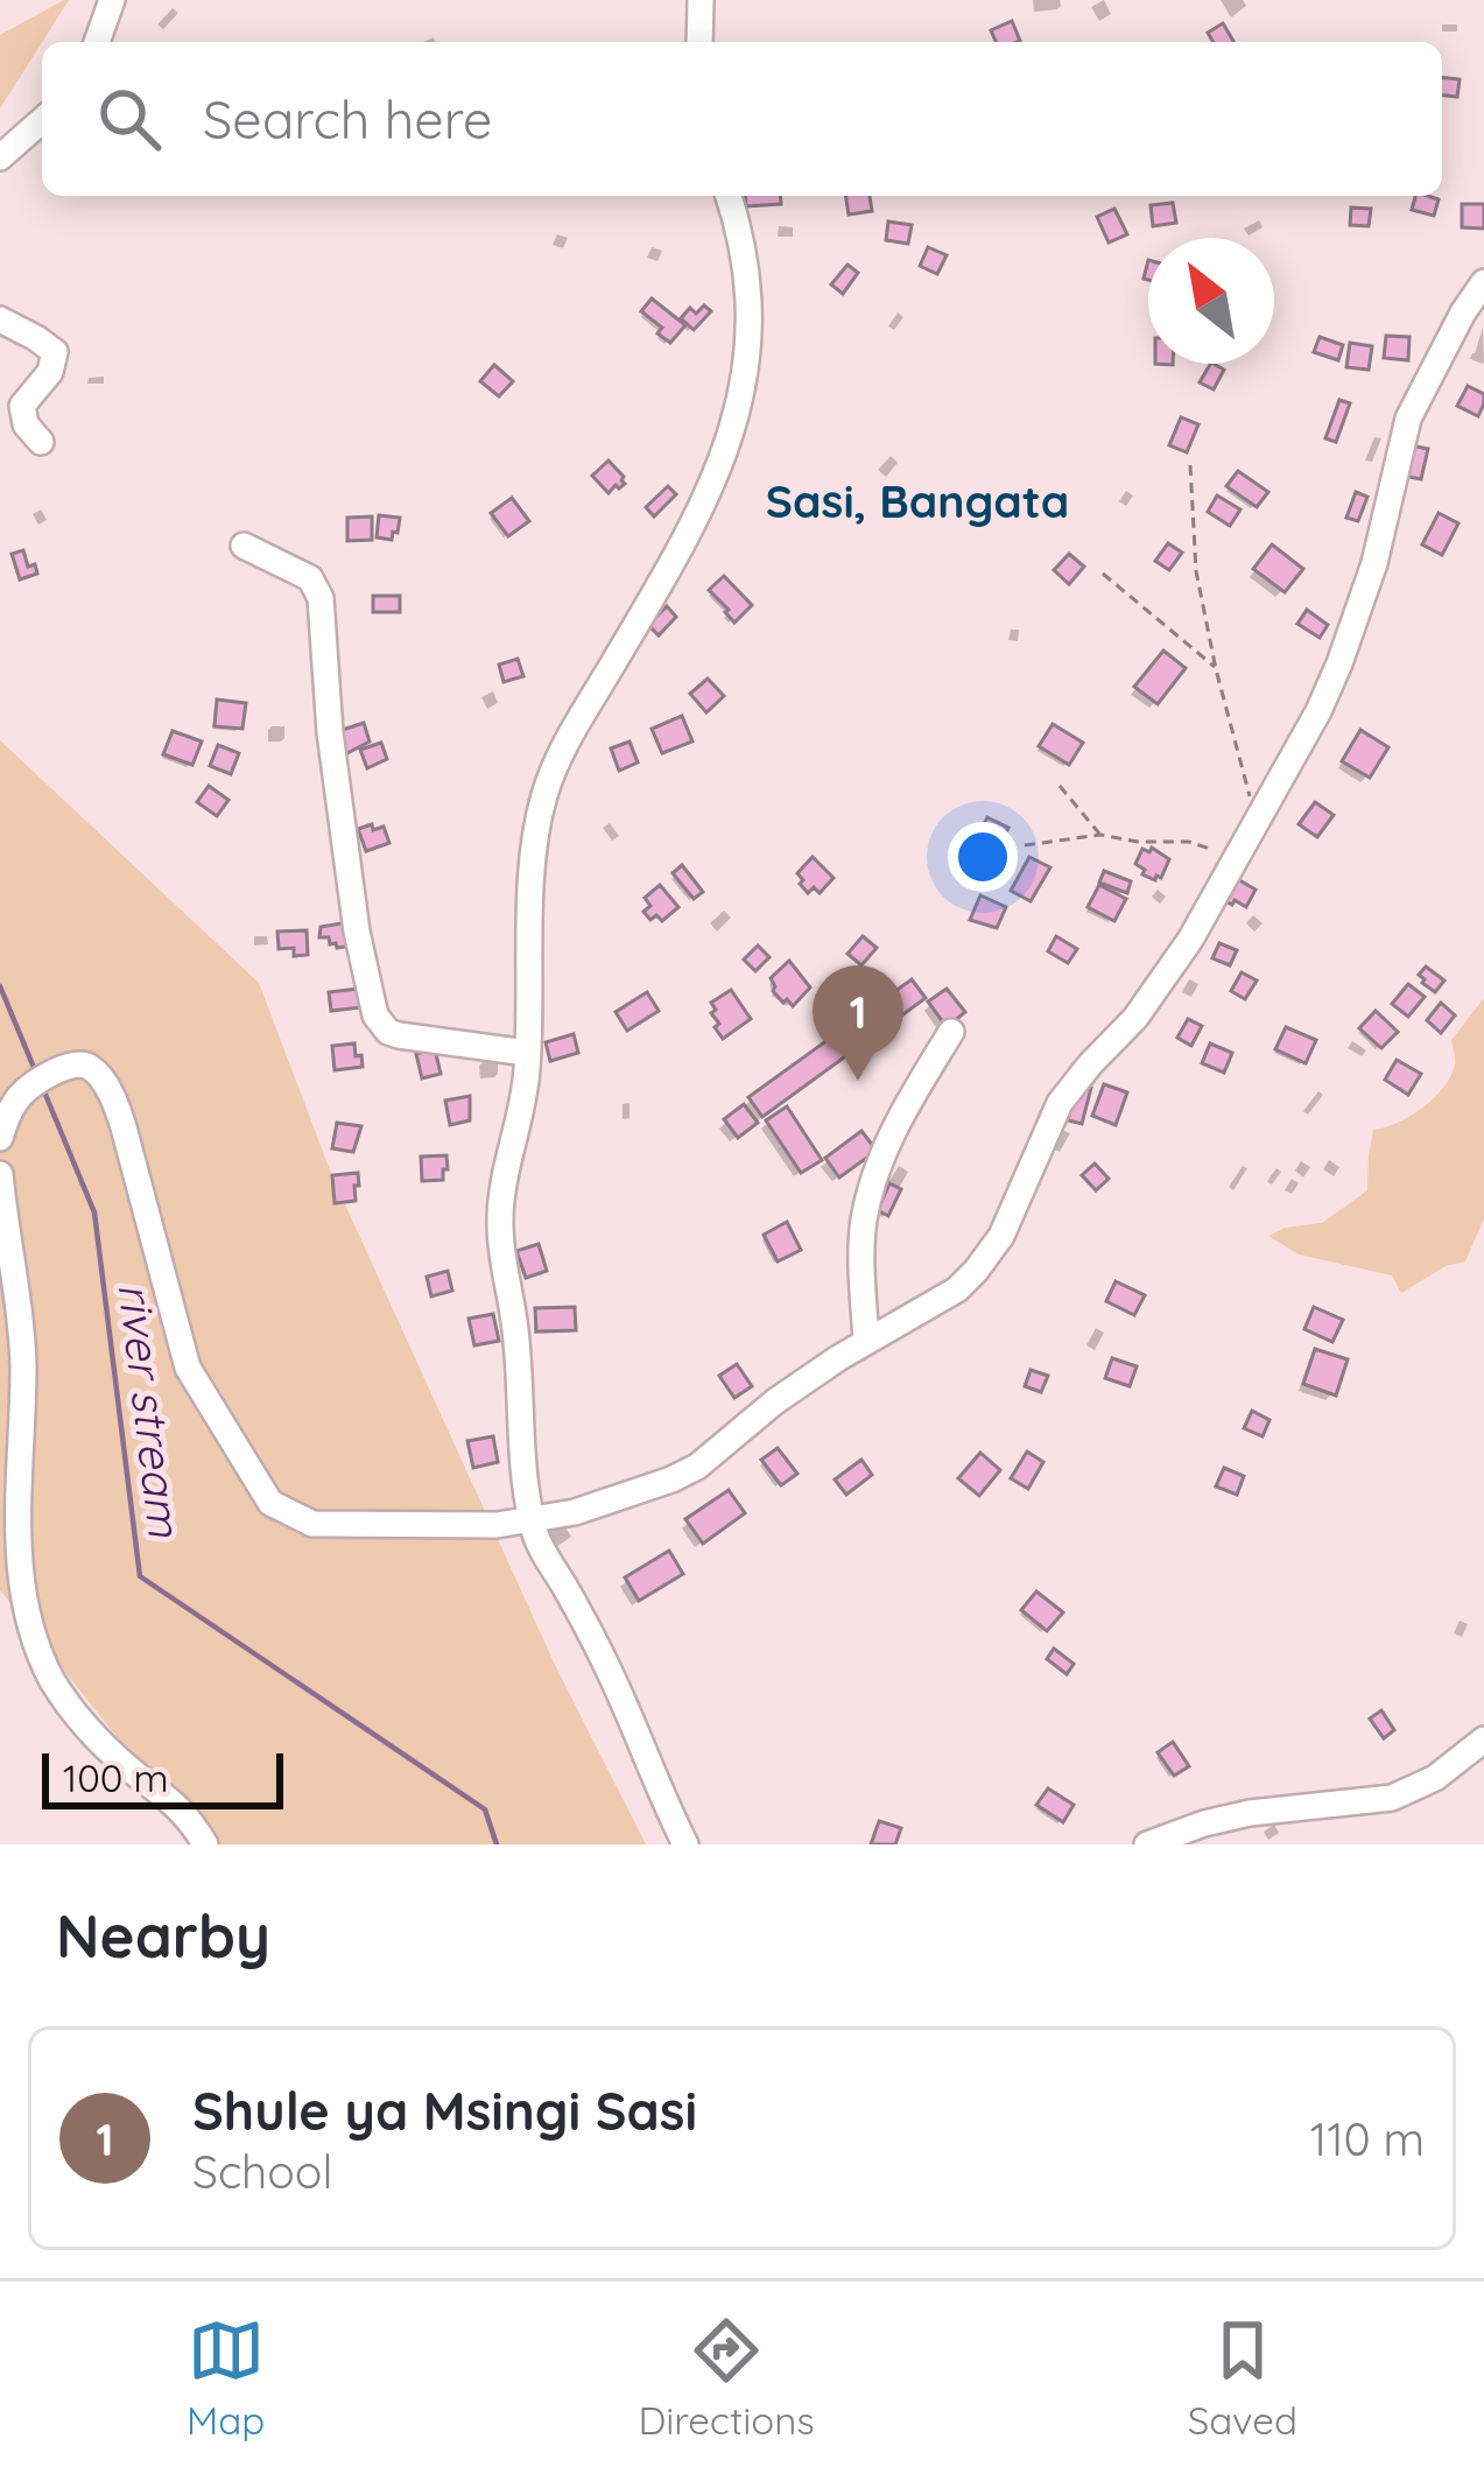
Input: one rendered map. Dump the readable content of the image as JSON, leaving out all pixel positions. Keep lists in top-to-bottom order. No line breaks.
{"districts":["Sasi, Bangata"],"water":["river stream"],"scale_bar":"100 m","north":"top left","page":{"search":"Search here","pins":"1","scale":"100 m","heading":"Nearby","list":[{"mark":"1","name":"Shule ya Msingi Sasi","note":"School","value":"110 m"}],"nav":["Map","Directions","Saved"]}}
